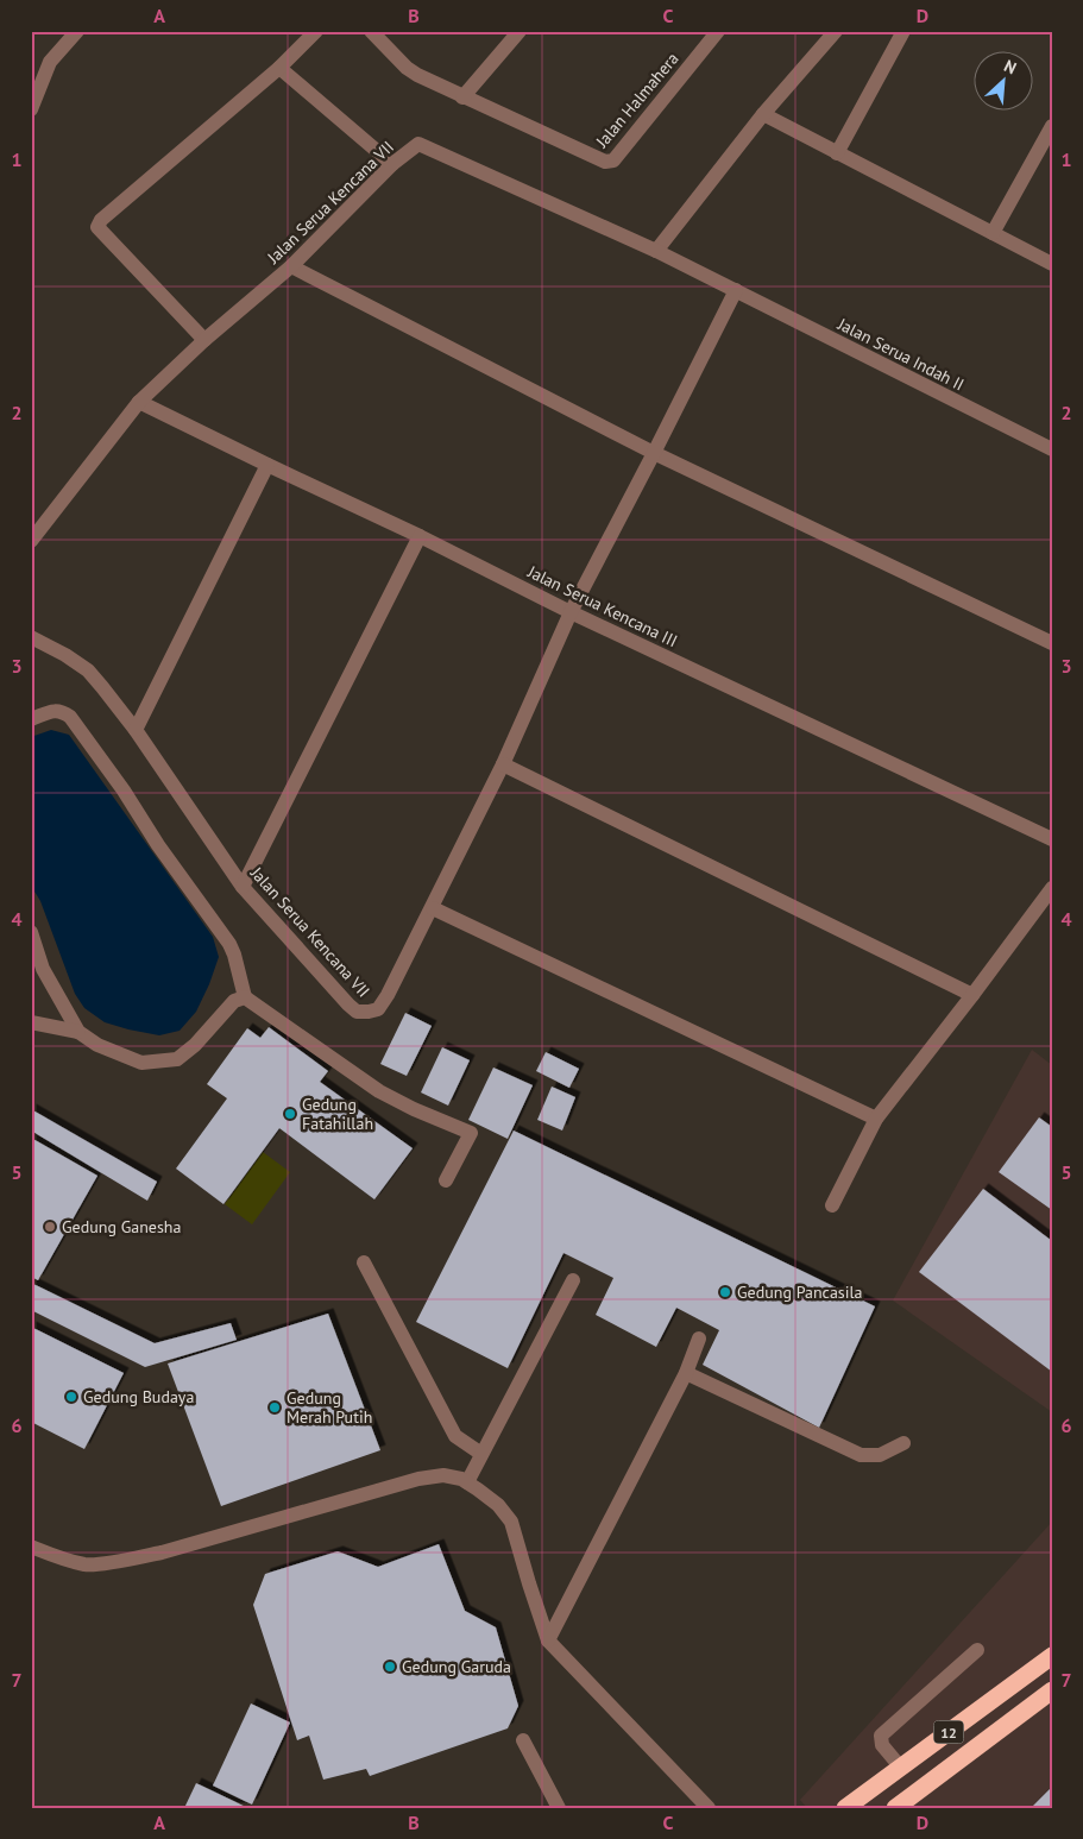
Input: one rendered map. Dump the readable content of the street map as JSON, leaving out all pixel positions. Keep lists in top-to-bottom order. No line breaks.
{"streets":{"highway":["12"],"street":["Jalan Halmahera","Jalan Serua Kencana VII","Jalan Serua Indah II","Jalan Serua Kencana III"]},"crossings":[["Jalan Serua Kencana VII","Jalan Serua Indah II"],["Jalan Serua Kencana VII","Jalan Serua Kencana III"]],"places":["Gedung Fatahillah","Gedung Ganesha","Gedung Pancasila","Gedung Budaya","Gedung Merah Putih","Gedung Garuda"],"north":"top right","grid":{"columns":["A","B","C","D"],"rows":["1","2","3","4","5","6","7"]}}
